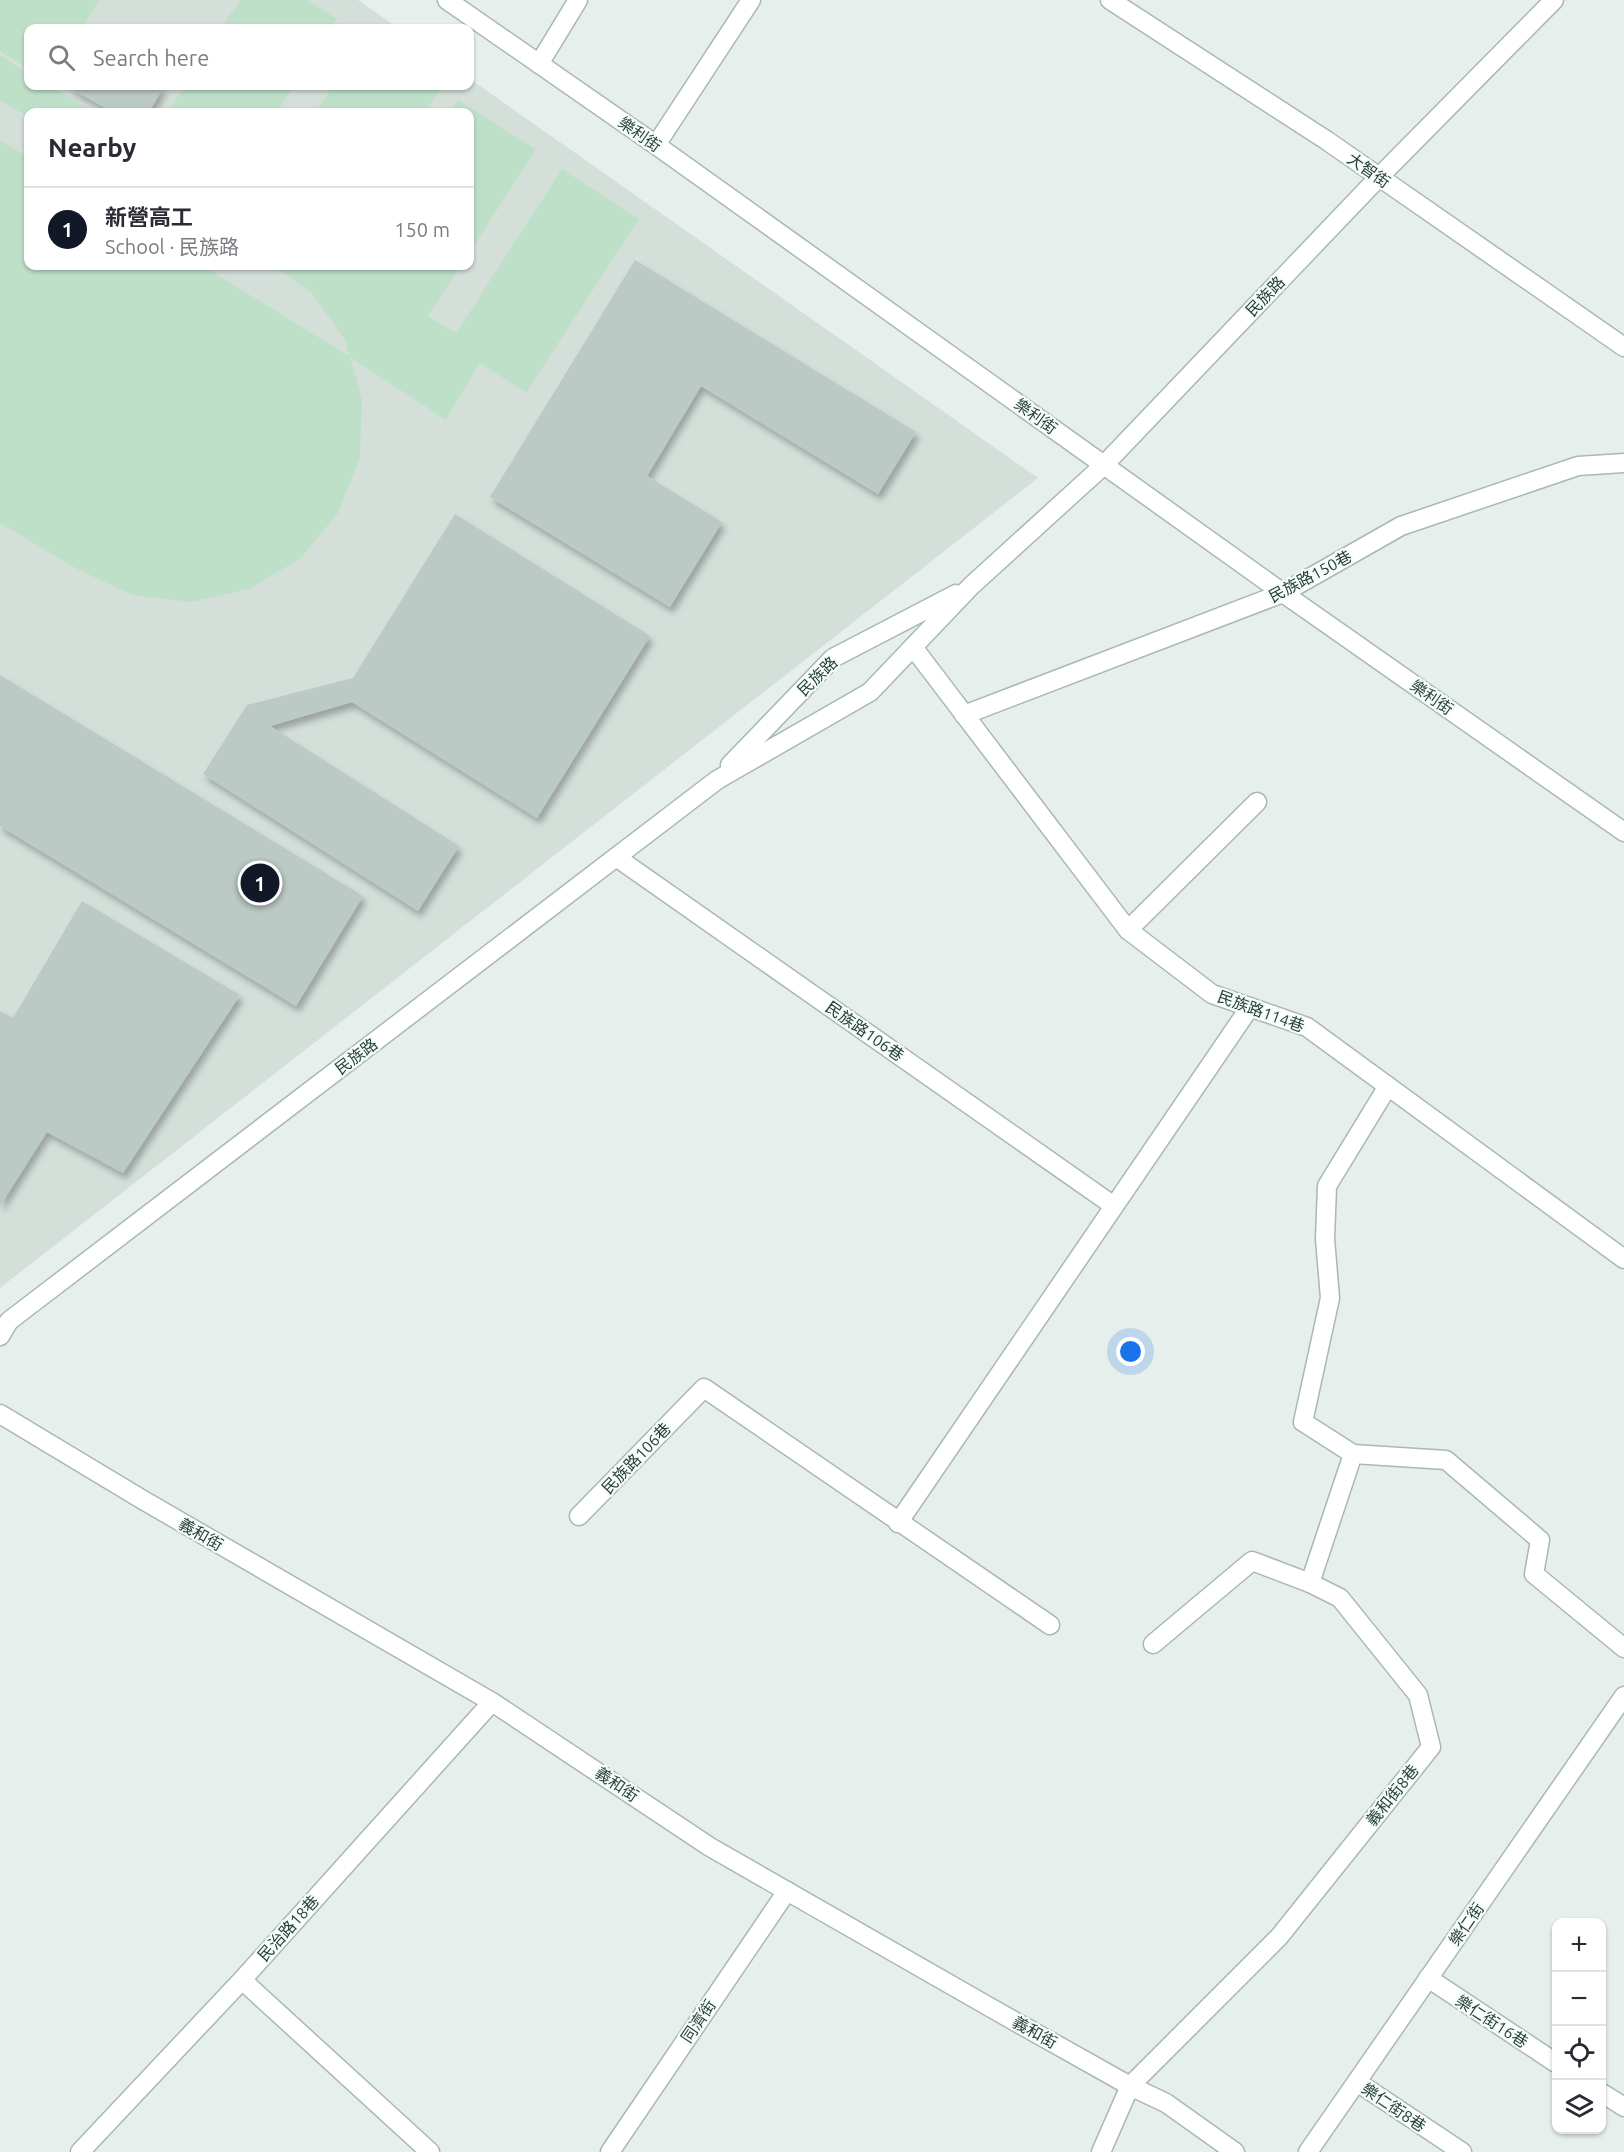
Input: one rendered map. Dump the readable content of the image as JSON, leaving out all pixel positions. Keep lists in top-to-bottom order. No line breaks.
{"streets":{"street":["樂利街","大智街","民族路","民族路150巷","民族路114巷","民族路106巷","義和街","義和街8巷","樂仁街","民治路18巷","同濟街","樂仁街16巷","樂仁街8巷"]},"crossings":[["樂利街","民族路"],["樂利街","民族路150巷"],["大智街","民族路"],["民族路","民族路114巷"],["民族路","民族路106巷"],["民族路150巷","民族路114巷"],["義和街","義和街8巷"],["義和街","民治路18巷"],["義和街","同濟街"],["樂仁街","樂仁街16巷"],["樂仁街","樂仁街8巷"]],"page":{"search":"Search here","heading":"Nearby","list":[{"mark":"1","name":"新營高工","note":"School · 民族路","value":"150 m"}],"pins":"1","map_buttons":["+","−"]}}
